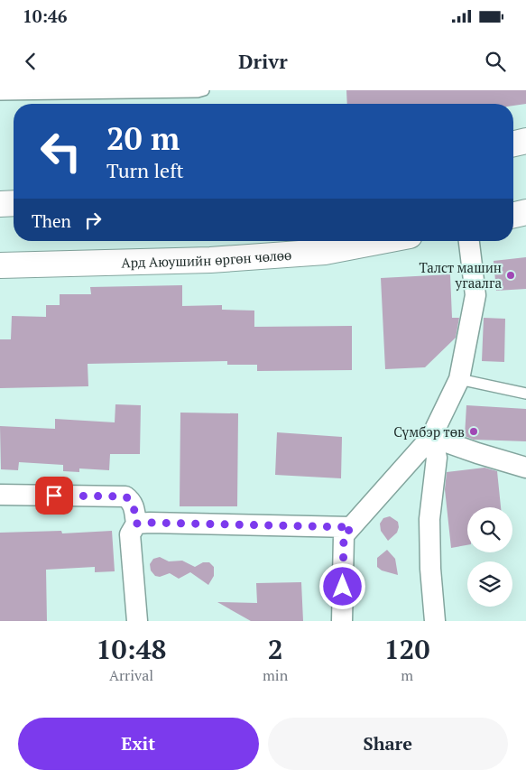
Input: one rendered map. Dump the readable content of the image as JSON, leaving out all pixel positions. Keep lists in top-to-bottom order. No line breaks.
{"streets":{"main road":["Ард Аюушийн өргөн чөлөө"]},"places":["Талст машин угаалга","Сүмбэр төв"],"page":{"status":"10:46","header":"Drivr","turn":["20 m","Turn left"],"then":"Then","eta":["10:48","Arrival","2","min","120","m"],"buttons":["Exit","Share"]}}
